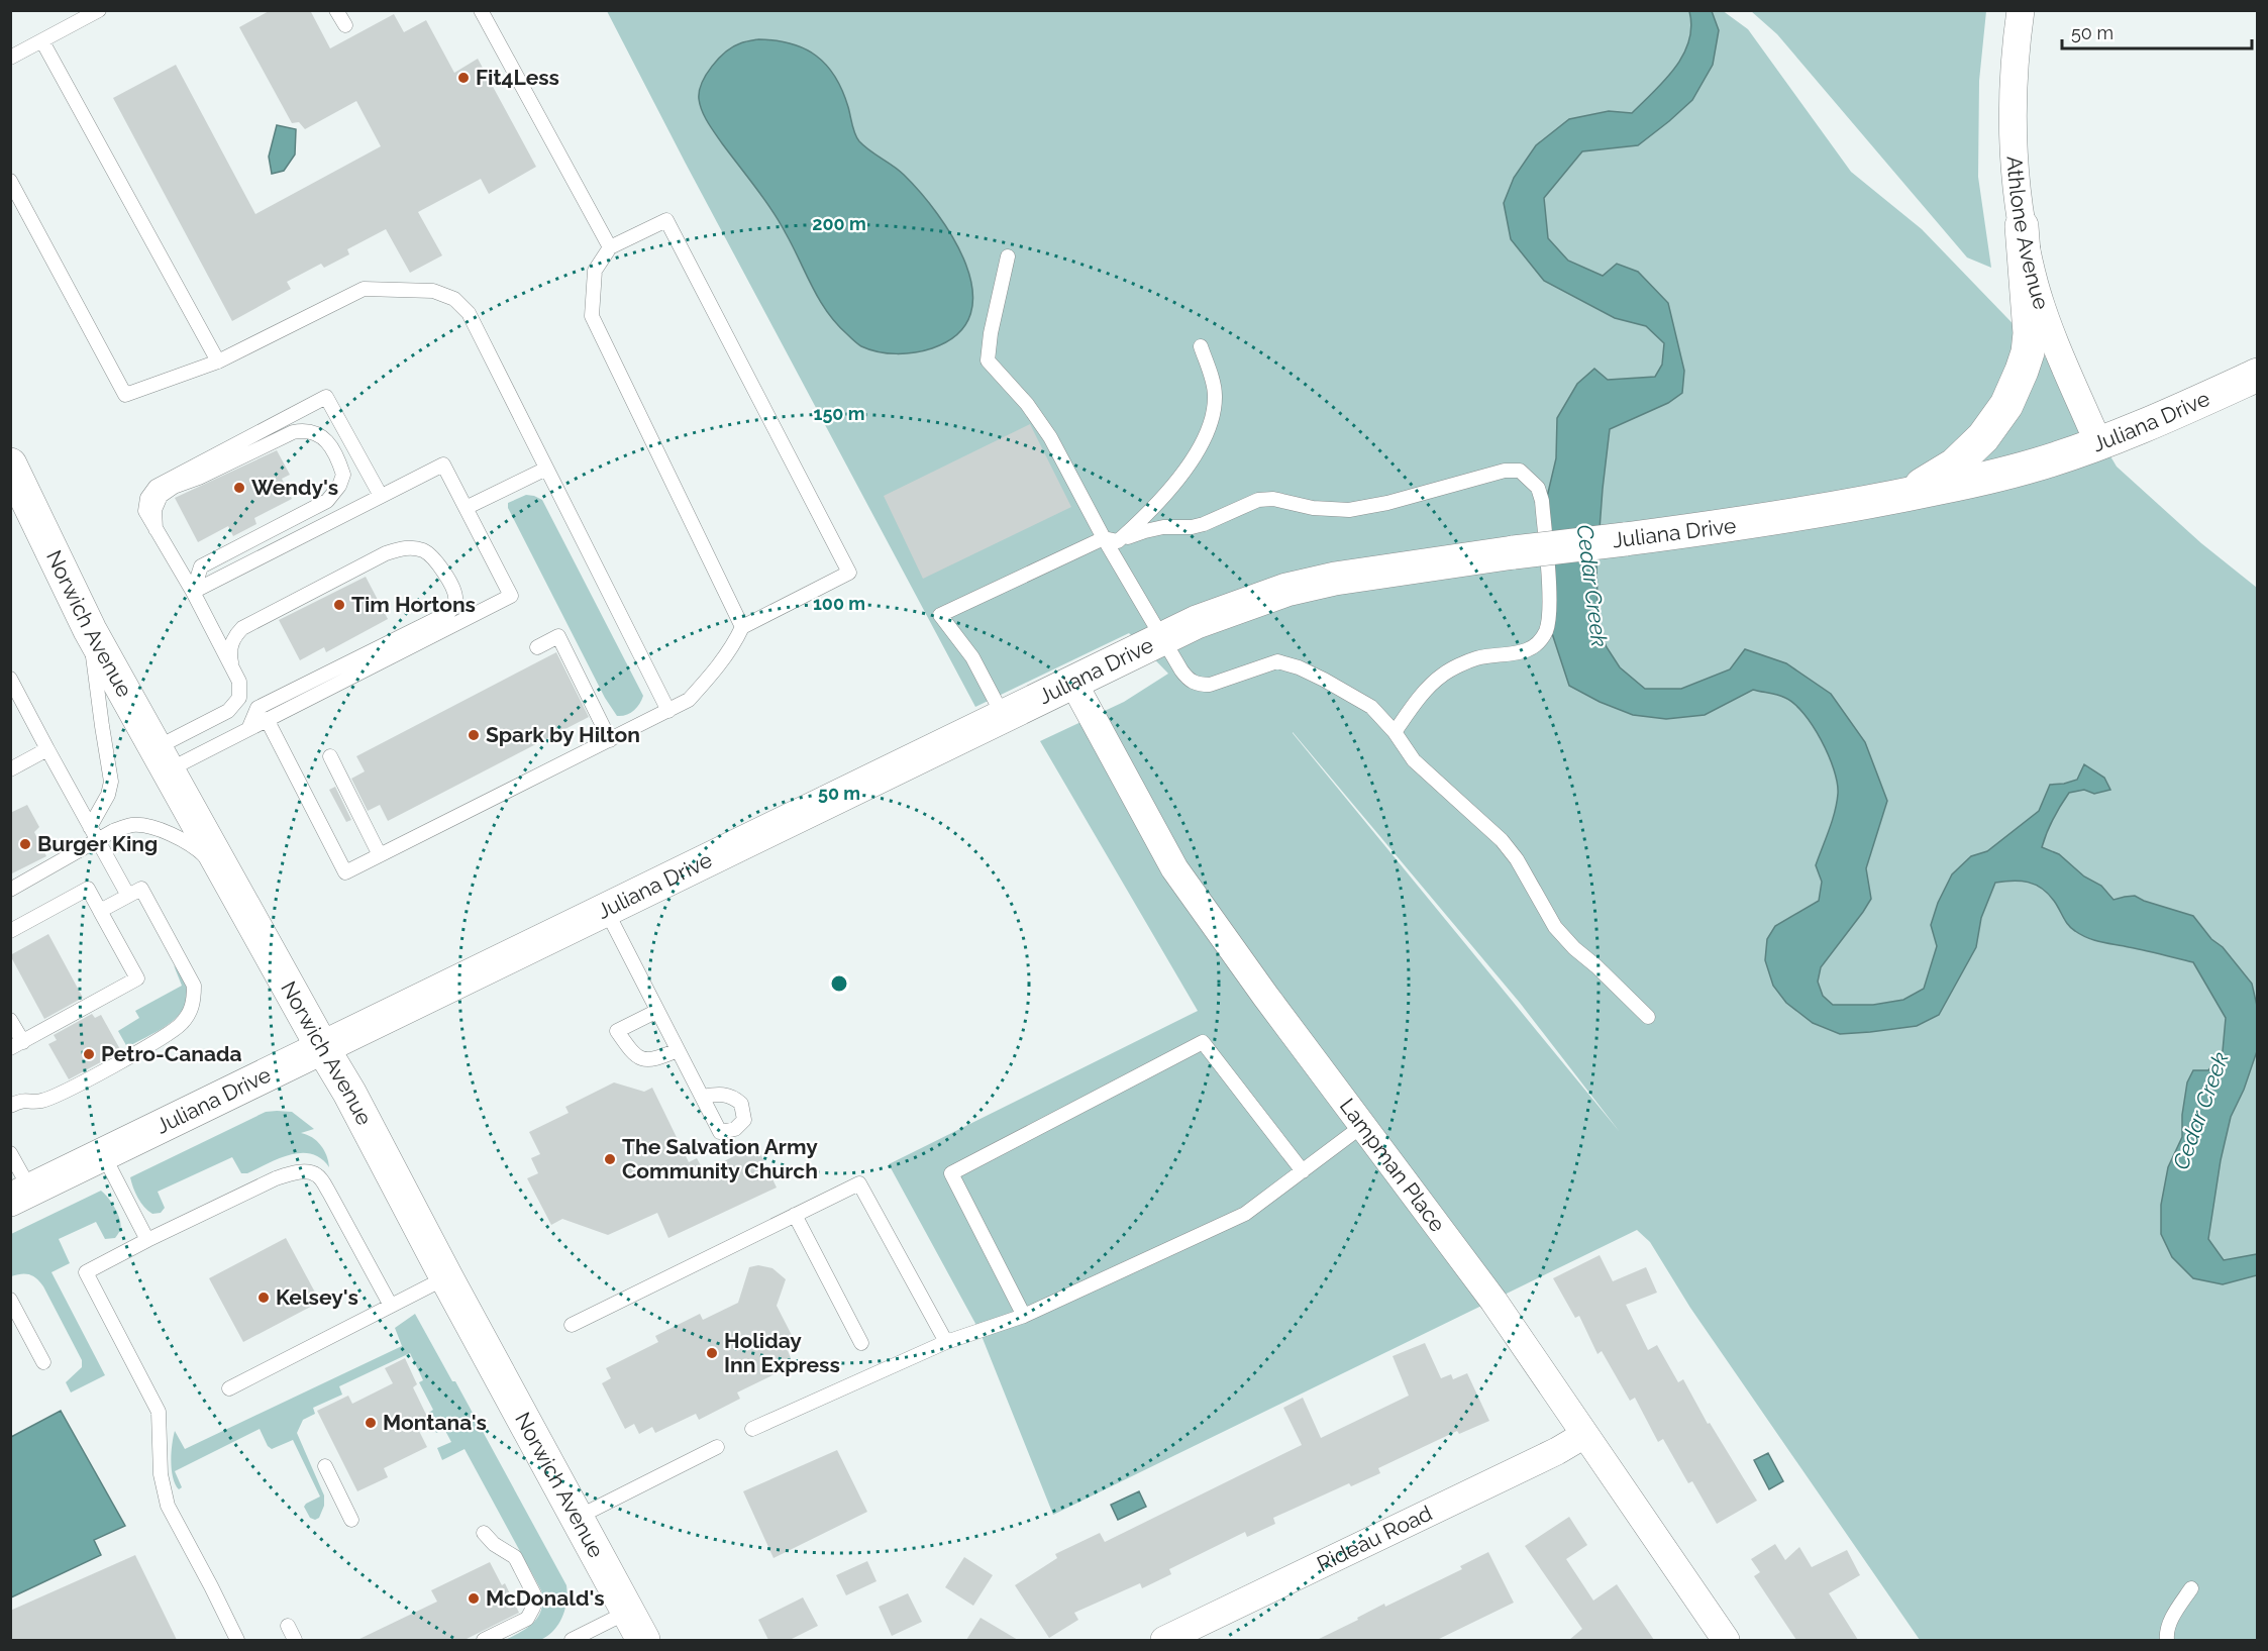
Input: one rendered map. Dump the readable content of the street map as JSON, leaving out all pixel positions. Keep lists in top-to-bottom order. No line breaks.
{"streets":{"street":["Athlone Avenue","Juliana Drive","Norwich Avenue","Lampman Place","Rideau Road"]},"crossings":[["Athlone Avenue","Juliana Drive"],["Juliana Drive","Norwich Avenue"],["Juliana Drive","Lampman Place"],["Lampman Place","Rideau Road"]],"water":["Cedar Creek"],"places":["Fit4Less","Wendy's","Tim Hortons","Spark by Hilton","Burger King","Petro-Canada","The Salvation Army Community Church","Kelsey's","Holiday Inn Express","Montana's","McDonald's"],"scale_bar":"50 m","rings":["200 m","150 m","100 m","50 m"]}
